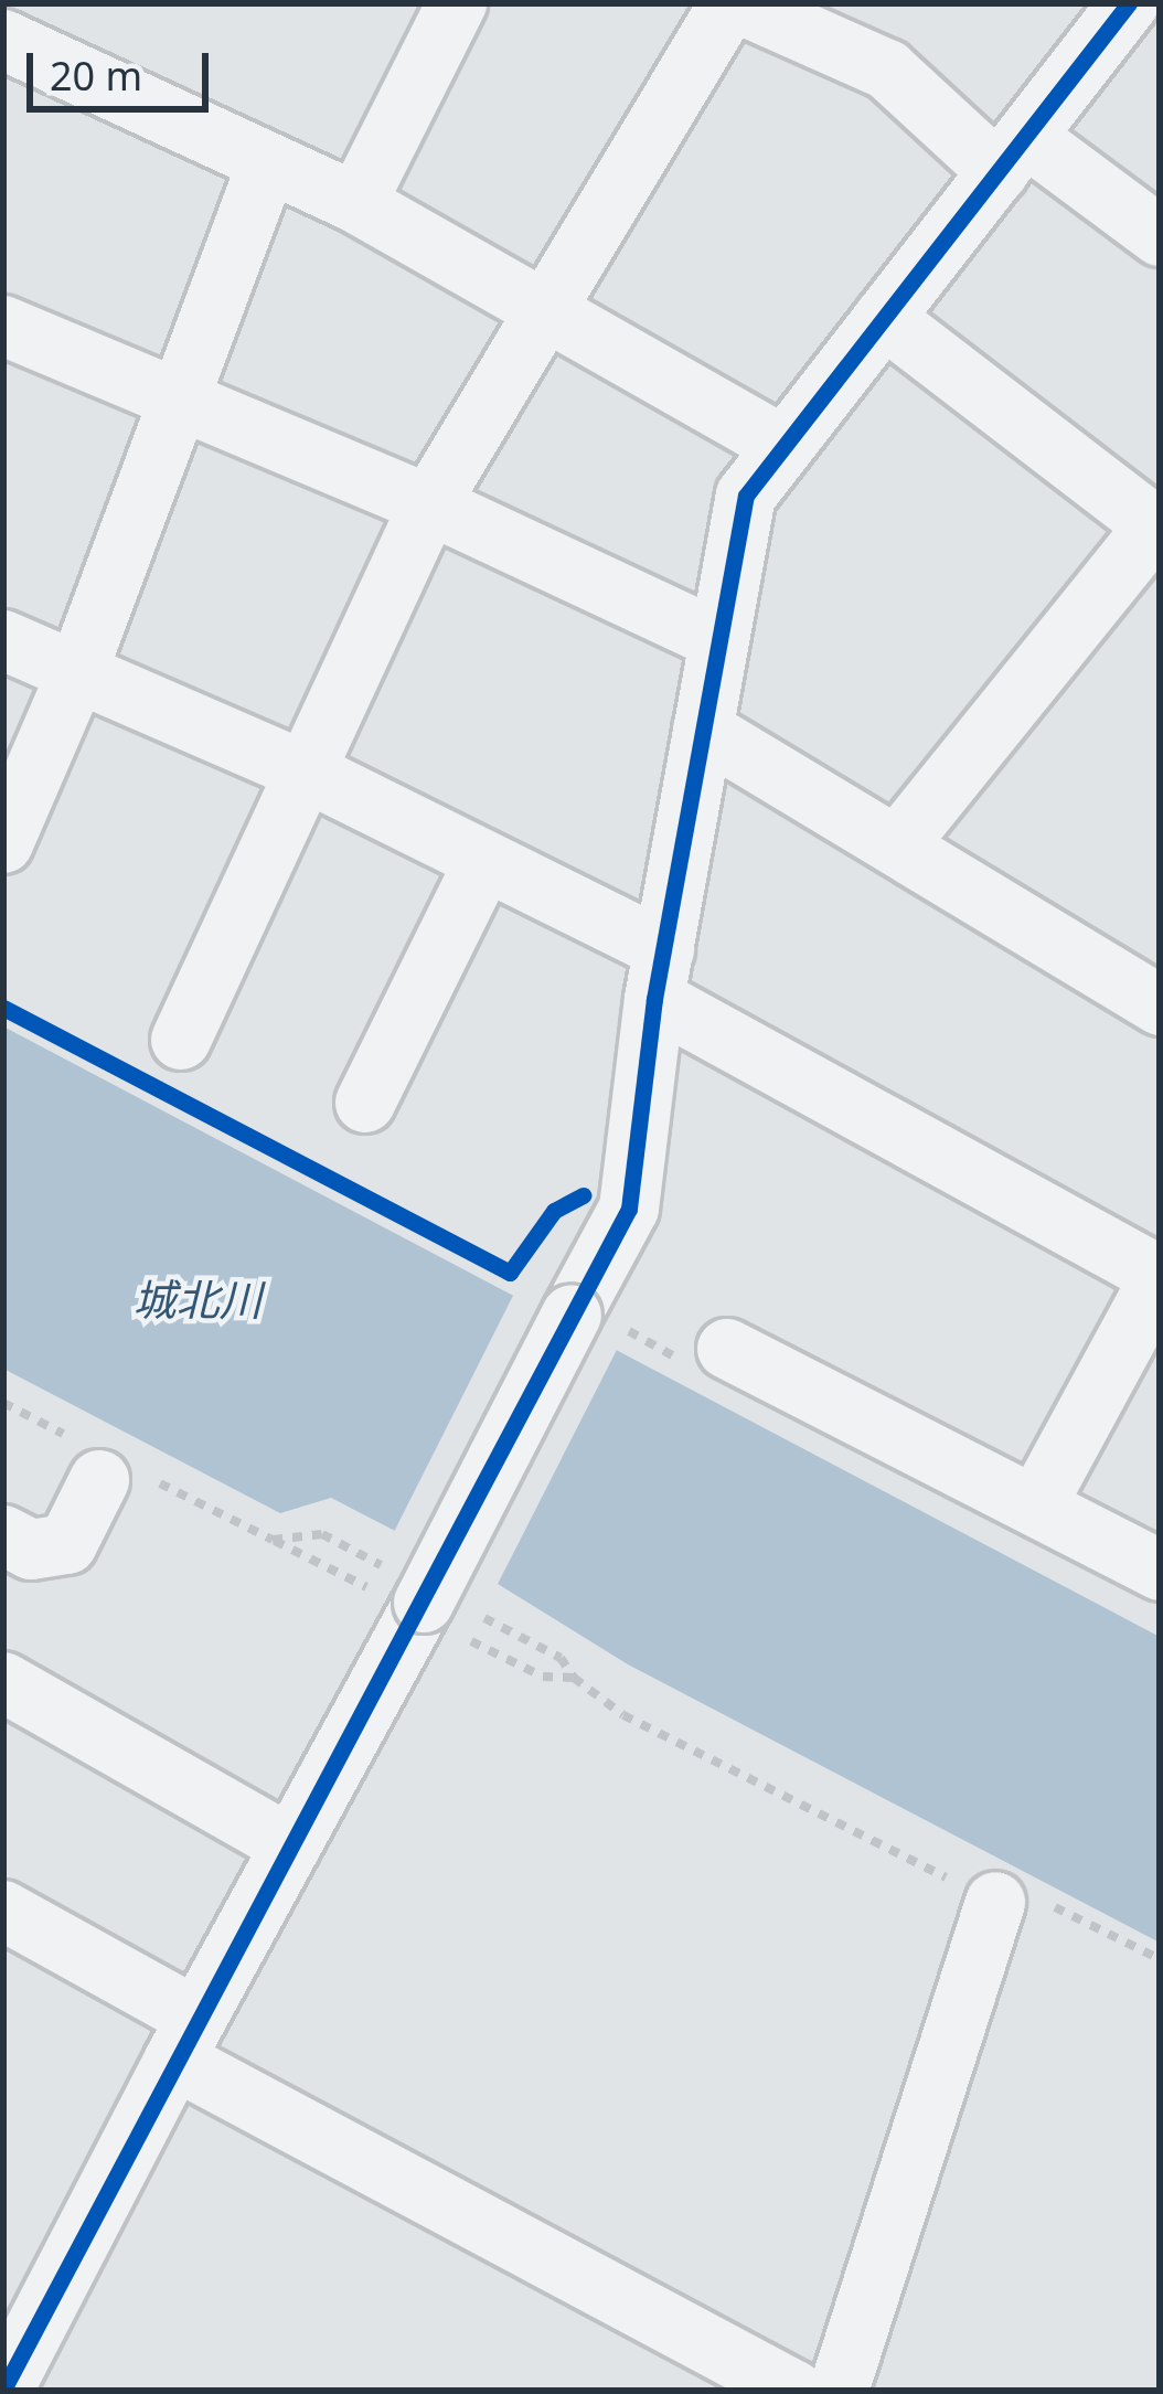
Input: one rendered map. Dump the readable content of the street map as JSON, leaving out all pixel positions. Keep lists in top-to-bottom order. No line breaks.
{"water":["城北川"],"scale_bar":"20 m"}
